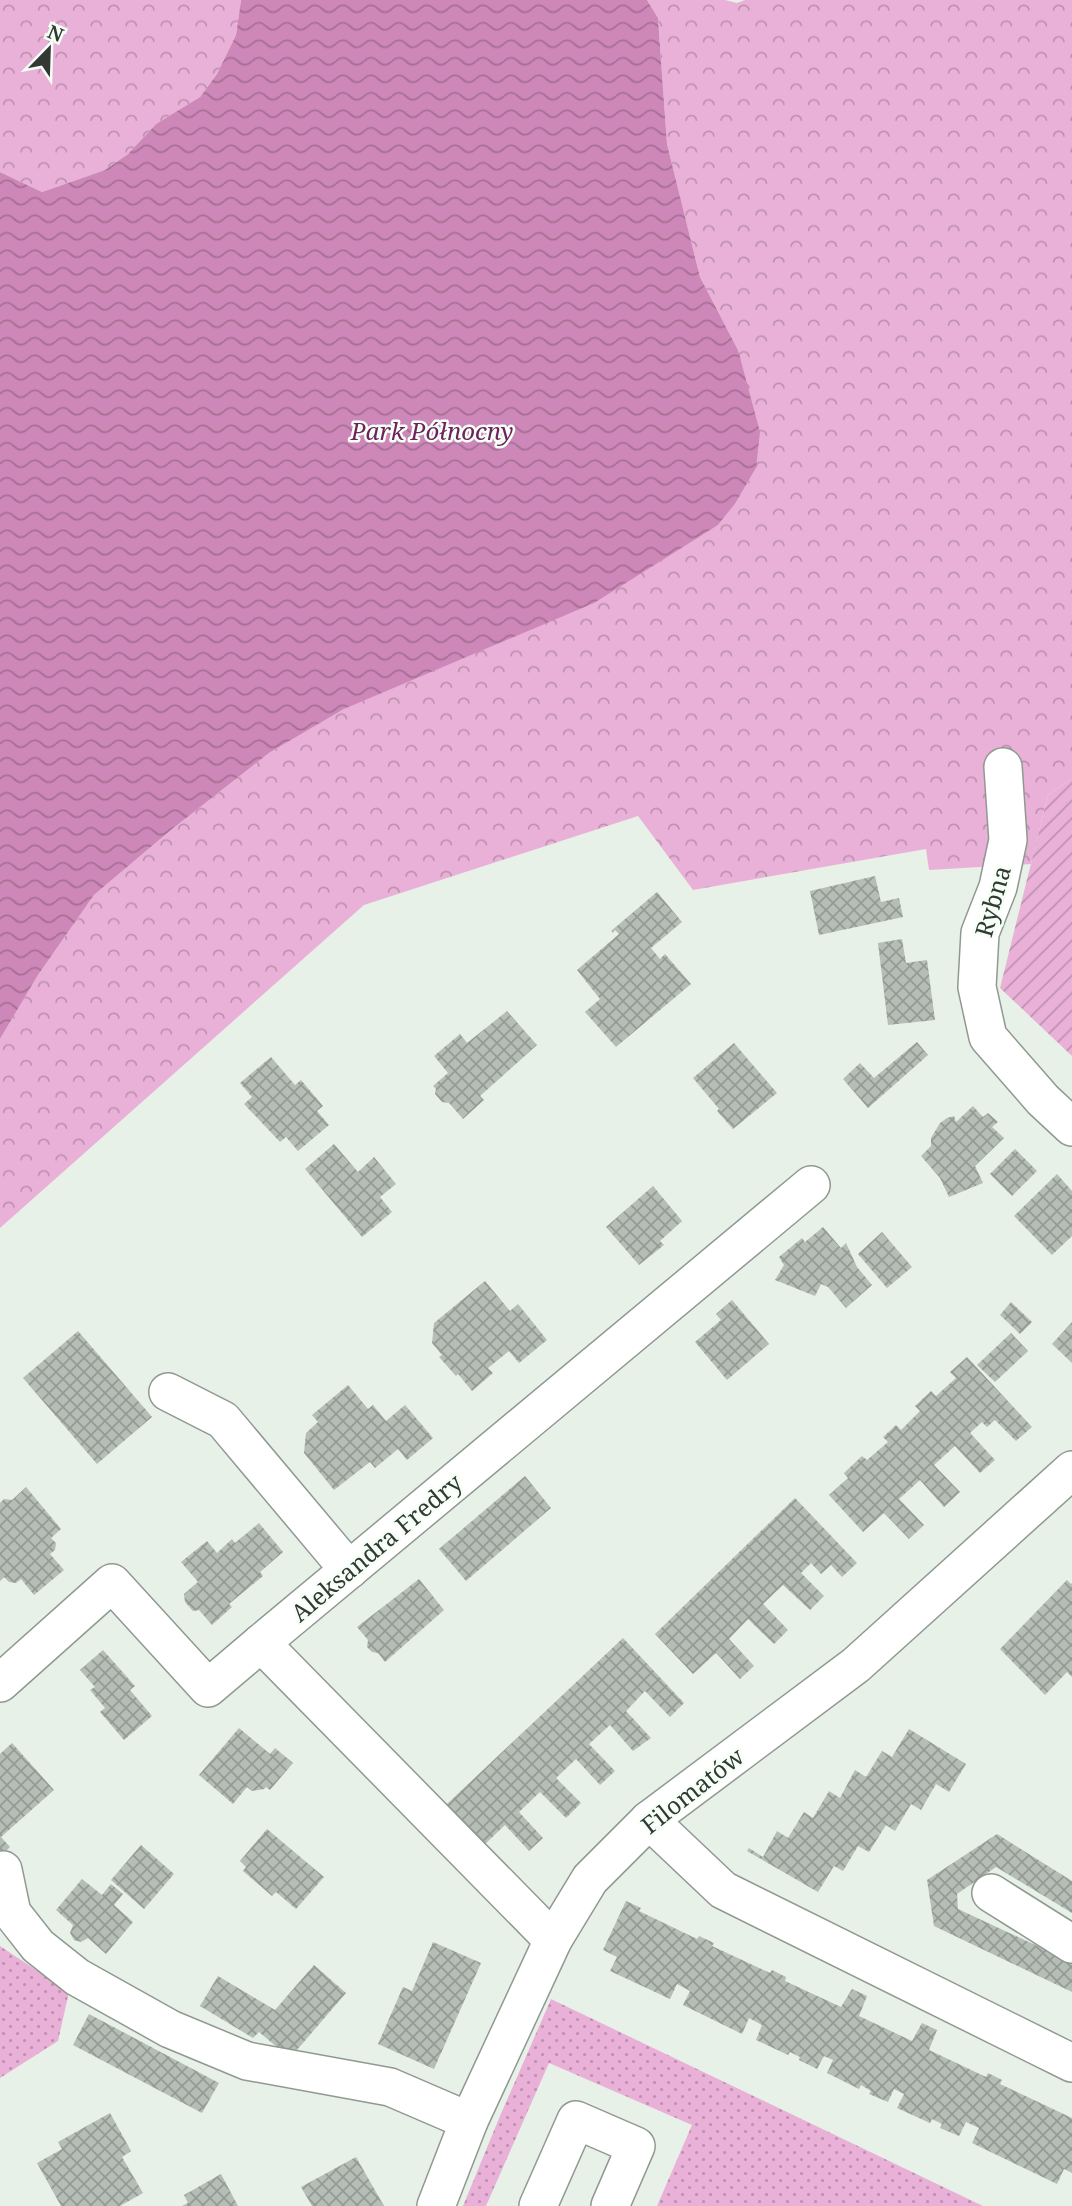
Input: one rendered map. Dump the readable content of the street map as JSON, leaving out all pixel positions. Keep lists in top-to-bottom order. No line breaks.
{"streets":{"street":["Rybna","Aleksandra Fredry","Filomatów"]},"parks":["Park Północny"],"north":"top right"}
